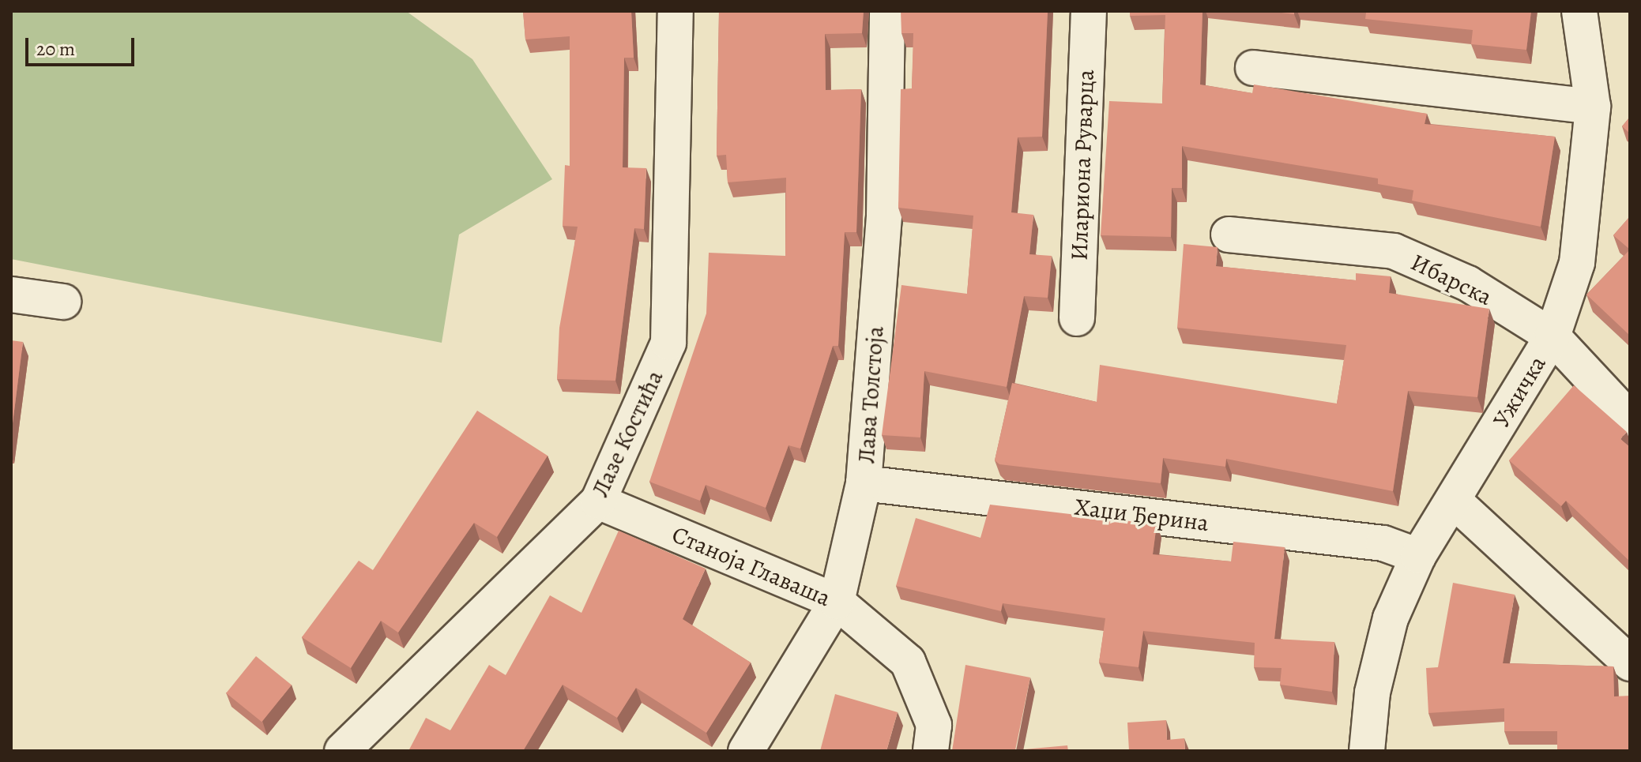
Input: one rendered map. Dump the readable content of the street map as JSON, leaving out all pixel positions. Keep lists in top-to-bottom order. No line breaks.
{"streets":{"street":["Илариона Руварца","Ибарска","Ужичка","Лава Толстоја","Лазе Костића","Хаџи Ђерина","Станоја Главаша"]},"crossings":[["Ибарска","Ужичка"],["Ужичка","Хаџи Ђерина"],["Лава Толстоја","Хаџи Ђерина"],["Лава Толстоја","Станоја Главаша"],["Лазе Костића","Станоја Главаша"]],"scale_bar":"20 m"}
